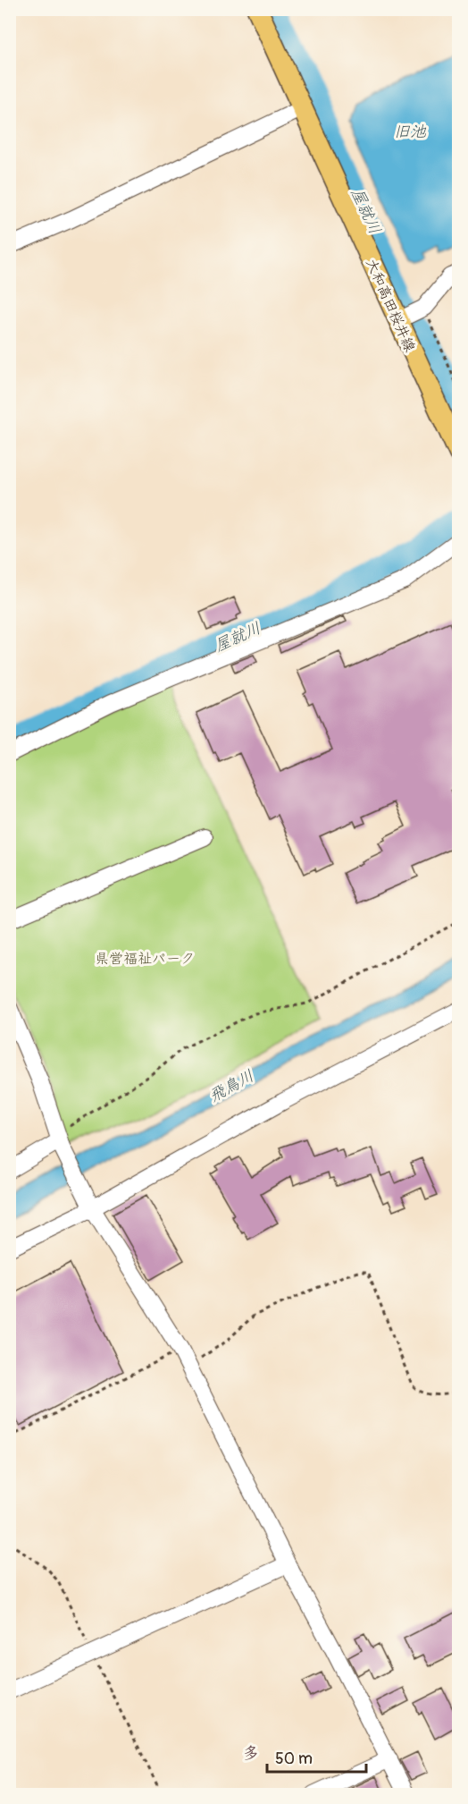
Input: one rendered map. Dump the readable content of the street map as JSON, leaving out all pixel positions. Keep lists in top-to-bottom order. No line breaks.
{"streets":{"main road":["大和高田桜井線"]},"districts":["多"],"water":["旧池","屋就川","飛鳥川"],"parks":["県営福祉パーク"],"scale_bar":"50 m"}
